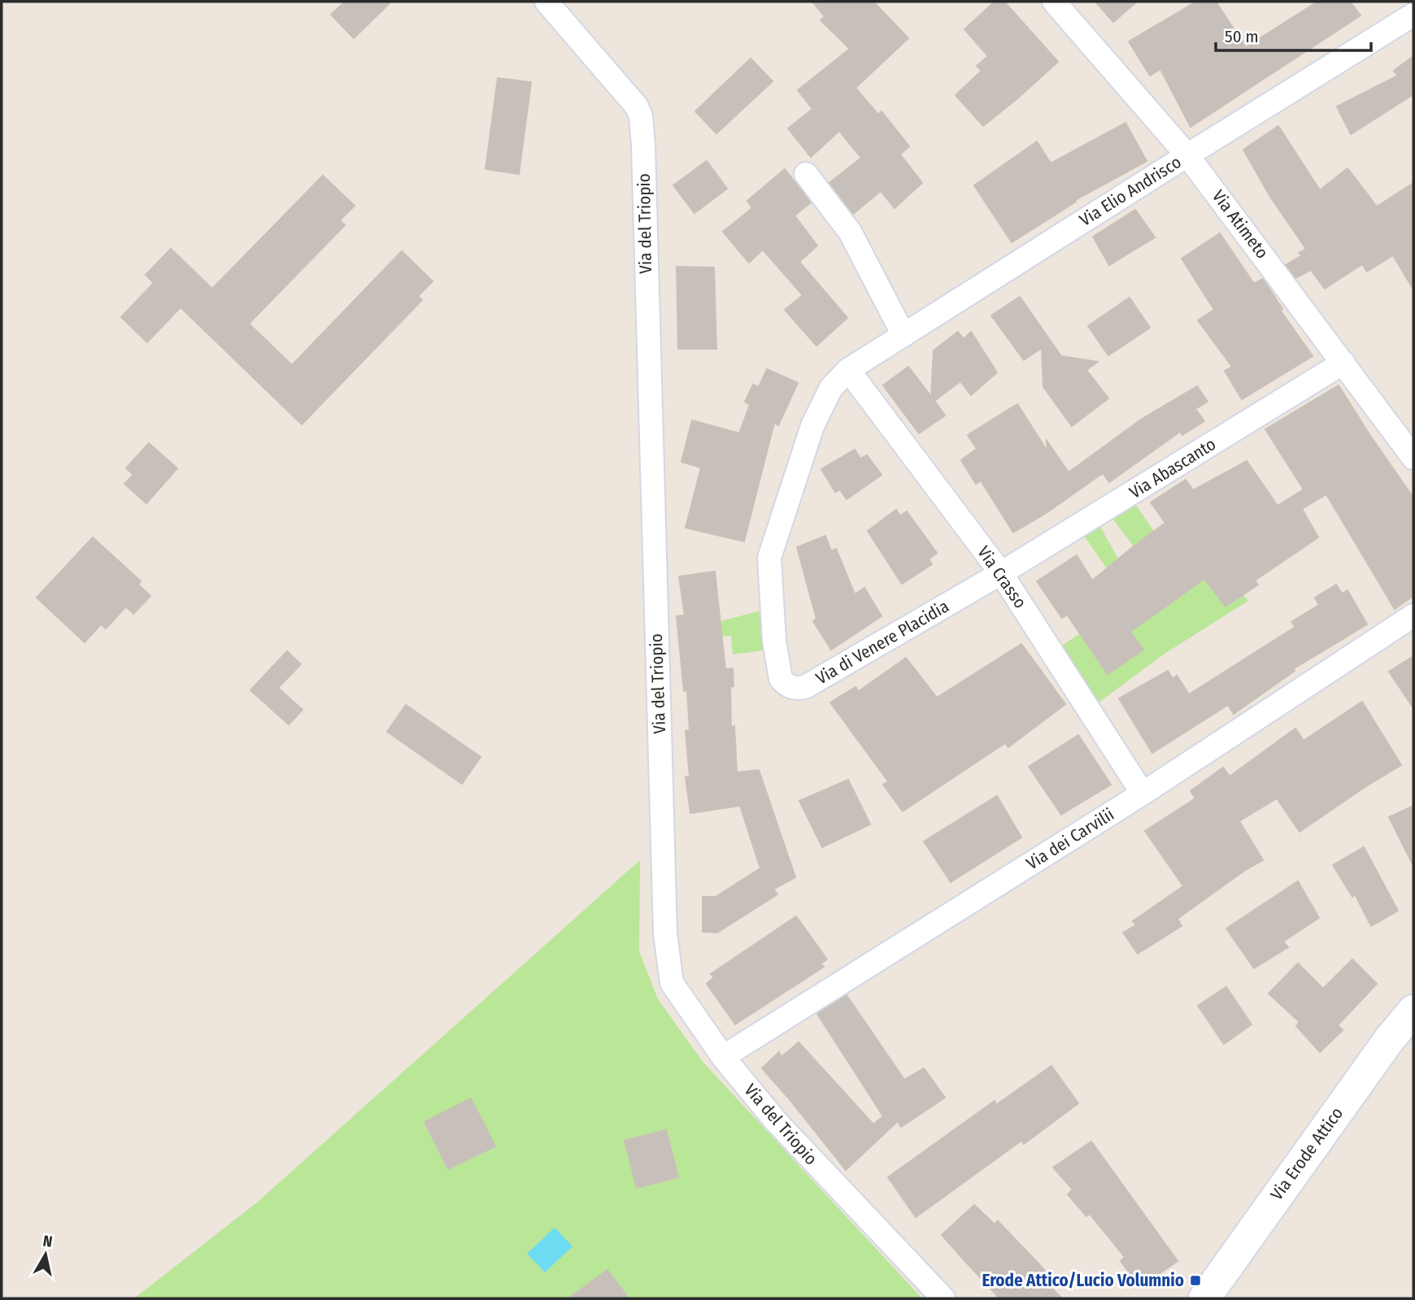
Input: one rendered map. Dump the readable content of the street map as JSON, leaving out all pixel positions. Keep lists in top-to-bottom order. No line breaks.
{"streets":{"main road":["Via Erode Attico"],"street":["Via Elio Andrisco","Via del Triopio","Via Atimeto","Via Abascanto","Via Crasso","Via di Venere Placidia","Via dei Carvilii"]},"crossings":[["Via Elio Andrisco","Via Atimeto"],["Via Elio Andrisco","Via Crasso"],["Via Elio Andrisco","Via di Venere Placidia"],["Via del Triopio","Via dei Carvilii"],["Via Atimeto","Via Abascanto"],["Via Abascanto","Via Crasso"],["Via Abascanto","Via di Venere Placidia"],["Via Crasso","Via di Venere Placidia"],["Via Crasso","Via dei Carvilii"]],"places":{"transit":["Erode Attico/Lucio Volumnio"]},"scale_bar":"50 m","north":"top"}
